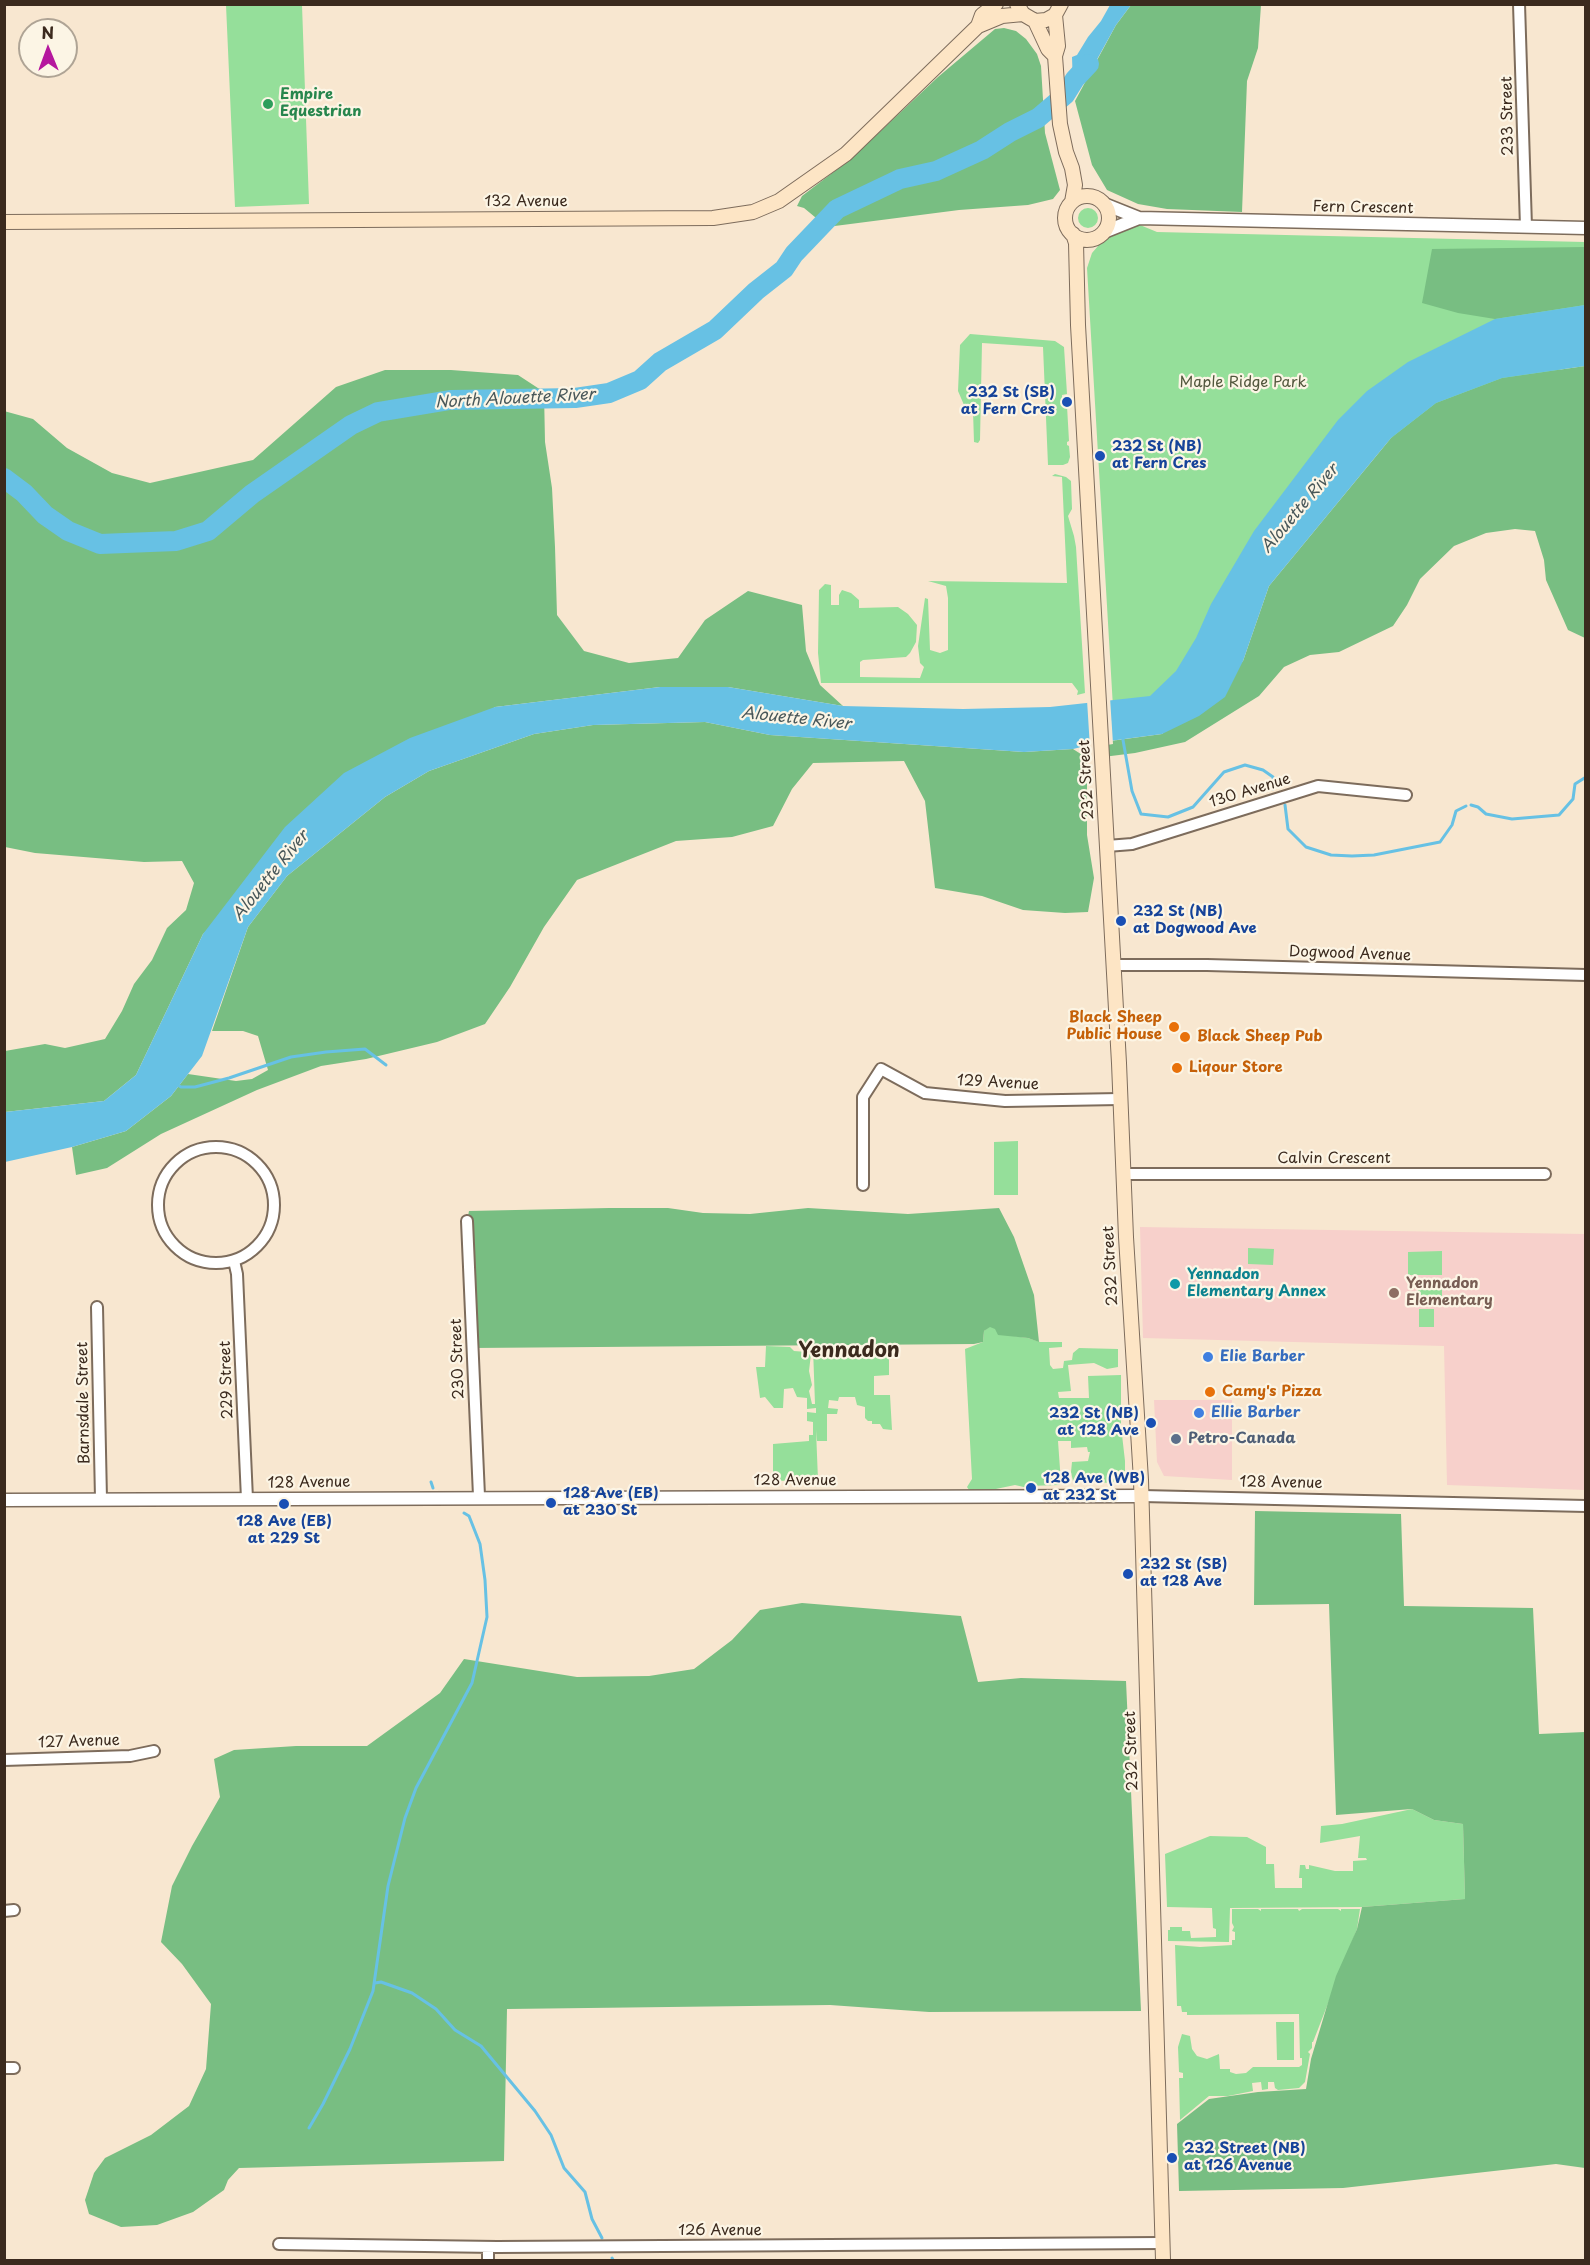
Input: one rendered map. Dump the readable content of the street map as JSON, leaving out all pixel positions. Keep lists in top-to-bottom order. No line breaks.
{"streets":{"main road":["132 Avenue","232 Street"],"street":["233 Street","Fern Crescent","130 Avenue","Dogwood Avenue","129 Avenue","Calvin Crescent","230 Street","229 Street","Barnsdale Street","128 Avenue","127 Avenue","126 Avenue"]},"crossings":[["233 Street","Fern Crescent"],["Fern Crescent","232 Street"],["232 Street","130 Avenue"],["232 Street","Dogwood Avenue"],["232 Street","129 Avenue"],["232 Street","Calvin Crescent"],["232 Street","128 Avenue"],["232 Street","126 Avenue"],["230 Street","128 Avenue"],["229 Street","128 Avenue"],["Barnsdale Street","128 Avenue"]],"districts":["Yennadon"],"water":["North Alouette River","Alouette River"],"parks":["Maple Ridge Park"],"places":["Empire Equestrian","232 St (SB) at Fern Cres","232 St (NB) at Fern Cres","232 St (NB) at Dogwood Ave","Black Sheep Public House","Black Sheep Pub","Liqour Store","Yennadon Elementary Annex","Yennadon Elementary","Elie Barber","Camy's Pizza","Ellie Barber","232 St (NB) at 128 Ave","Petro-Canada","128 Ave (WB) at 232 St","128 Ave (EB) at 230 St","128 Ave (EB) at 229 St","232 St (SB) at 128 Ave","232 Street (NB) at 126 Avenue"],"north":"top"}
